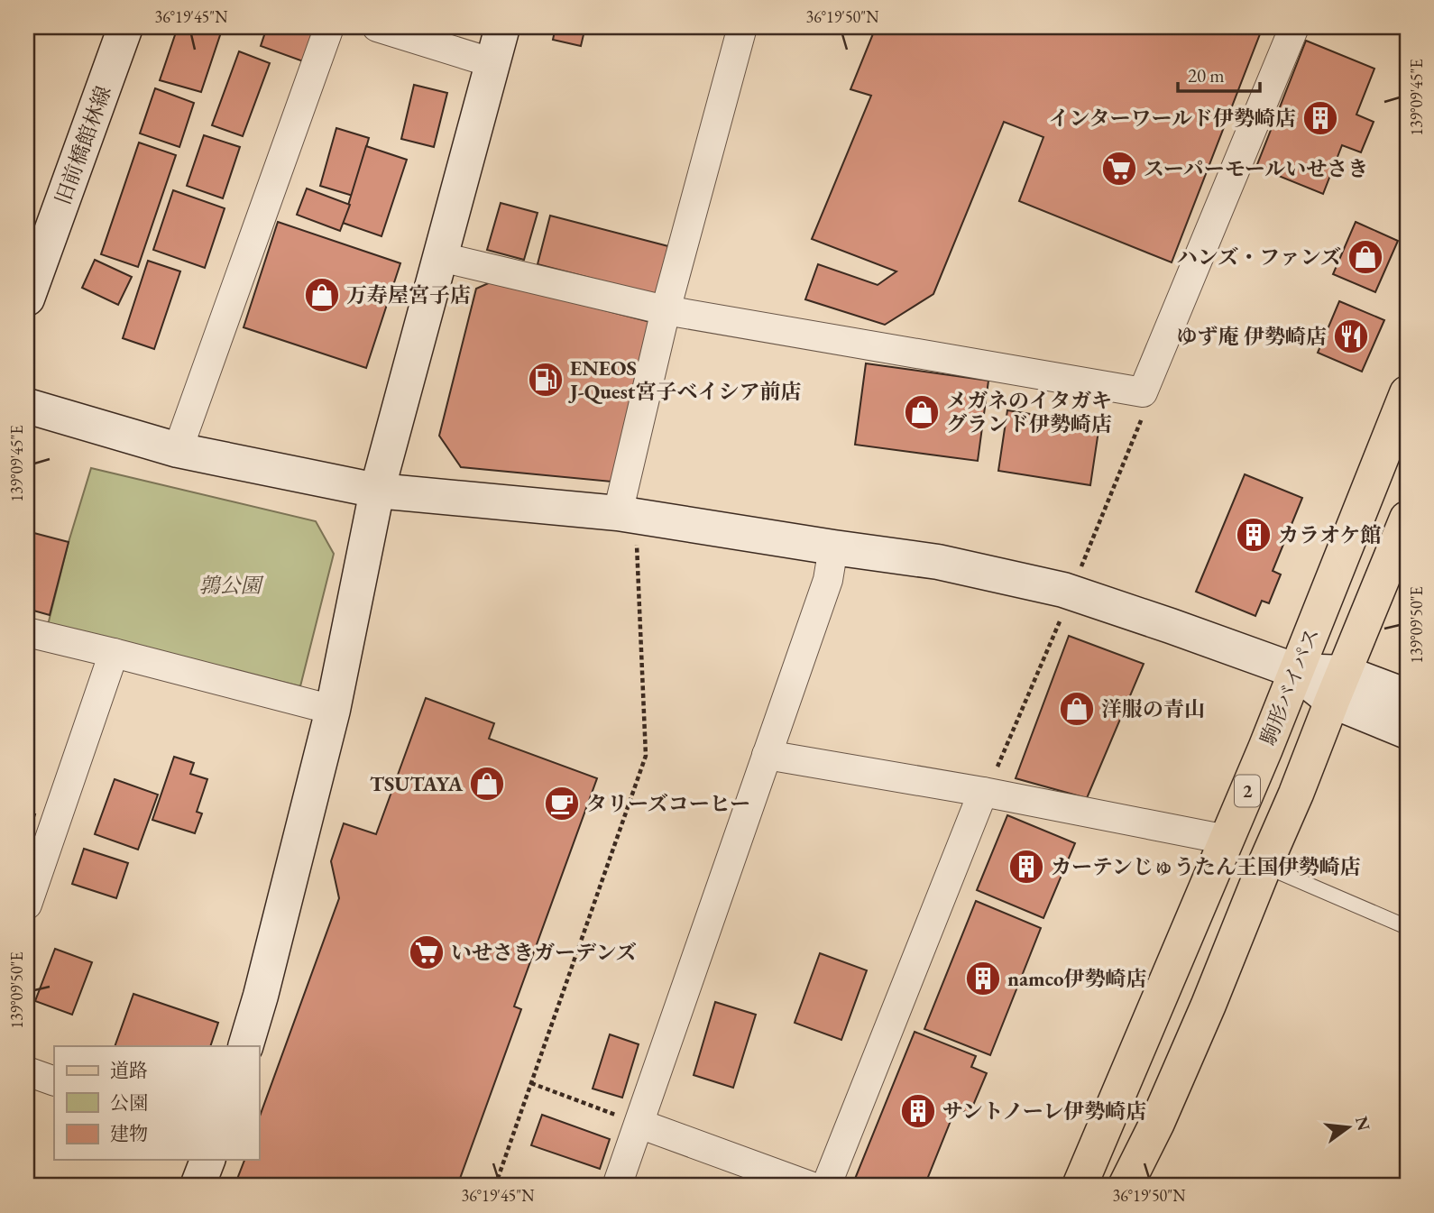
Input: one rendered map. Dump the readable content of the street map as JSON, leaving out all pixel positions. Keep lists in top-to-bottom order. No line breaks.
{"streets":{"main road":["駒形バイパス","2"],"street":["旧前橋館林線"]},"parks":["鶉公園"],"places":{"building":["インターワールド伊勢崎店","カラオケ館","カーテンじゅうたん王国伊勢崎店","namco伊勢崎店","サントノーレ伊勢崎店"],"supermarket":["スーパーモールいせさき","いせさきガーデンズ"],"shop":["ハンズ・ファンズ","万寿屋宮子店","メガネのイタガキ グランド伊勢崎店","洋服の青山","TSUTAYA"],"restaurant":["ゆず庵 伊勢崎店"],"fuel station":["ENEOS J-Quest宮子ベイシア前店"],"cafe":["タリーズコーヒー"]},"legend":["道路","公園","建物"],"scale_bar":"20 m","north":"right","coordinates":["36°19'45\"N","36°19'50\"N","139°09'45\"E","139°09'50\"E"]}
